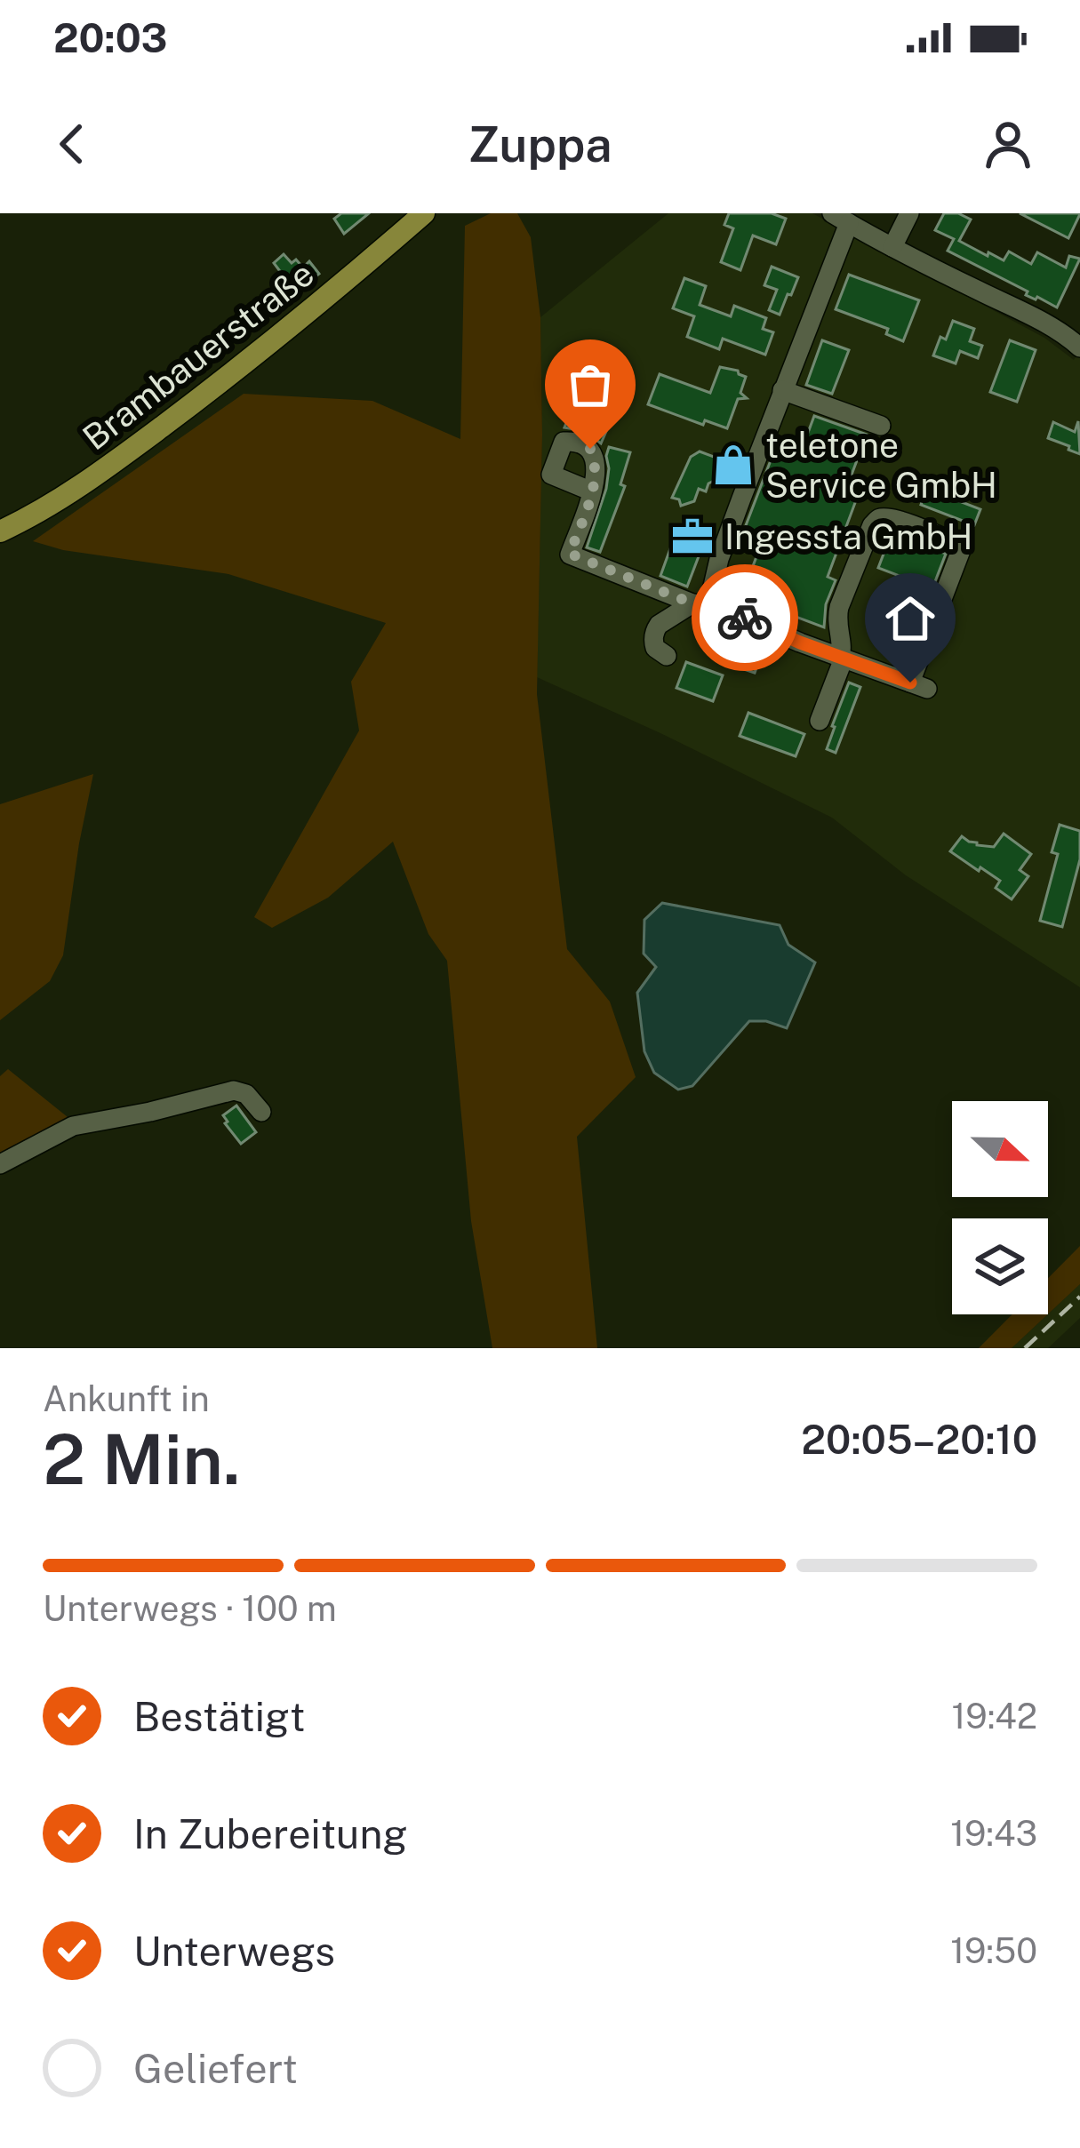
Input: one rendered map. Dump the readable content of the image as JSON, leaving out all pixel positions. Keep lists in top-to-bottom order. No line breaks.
{"streets":{"main road":["Brambauerstraße"]},"places":{"shop":["teletone Service GmbH"],"office":["Ingessta GmbH"]},"north":"right","page":{"status":"20:03","header":"Zuppa","heading":["2 Min.","Ankunft in","20:05–20:10"],"bar":"Unterwegs · 100 m","list":[["Bestätigt","19:42"],["In Zubereitung","19:43"],["Unterwegs","19:50"],"Geliefert"]}}
